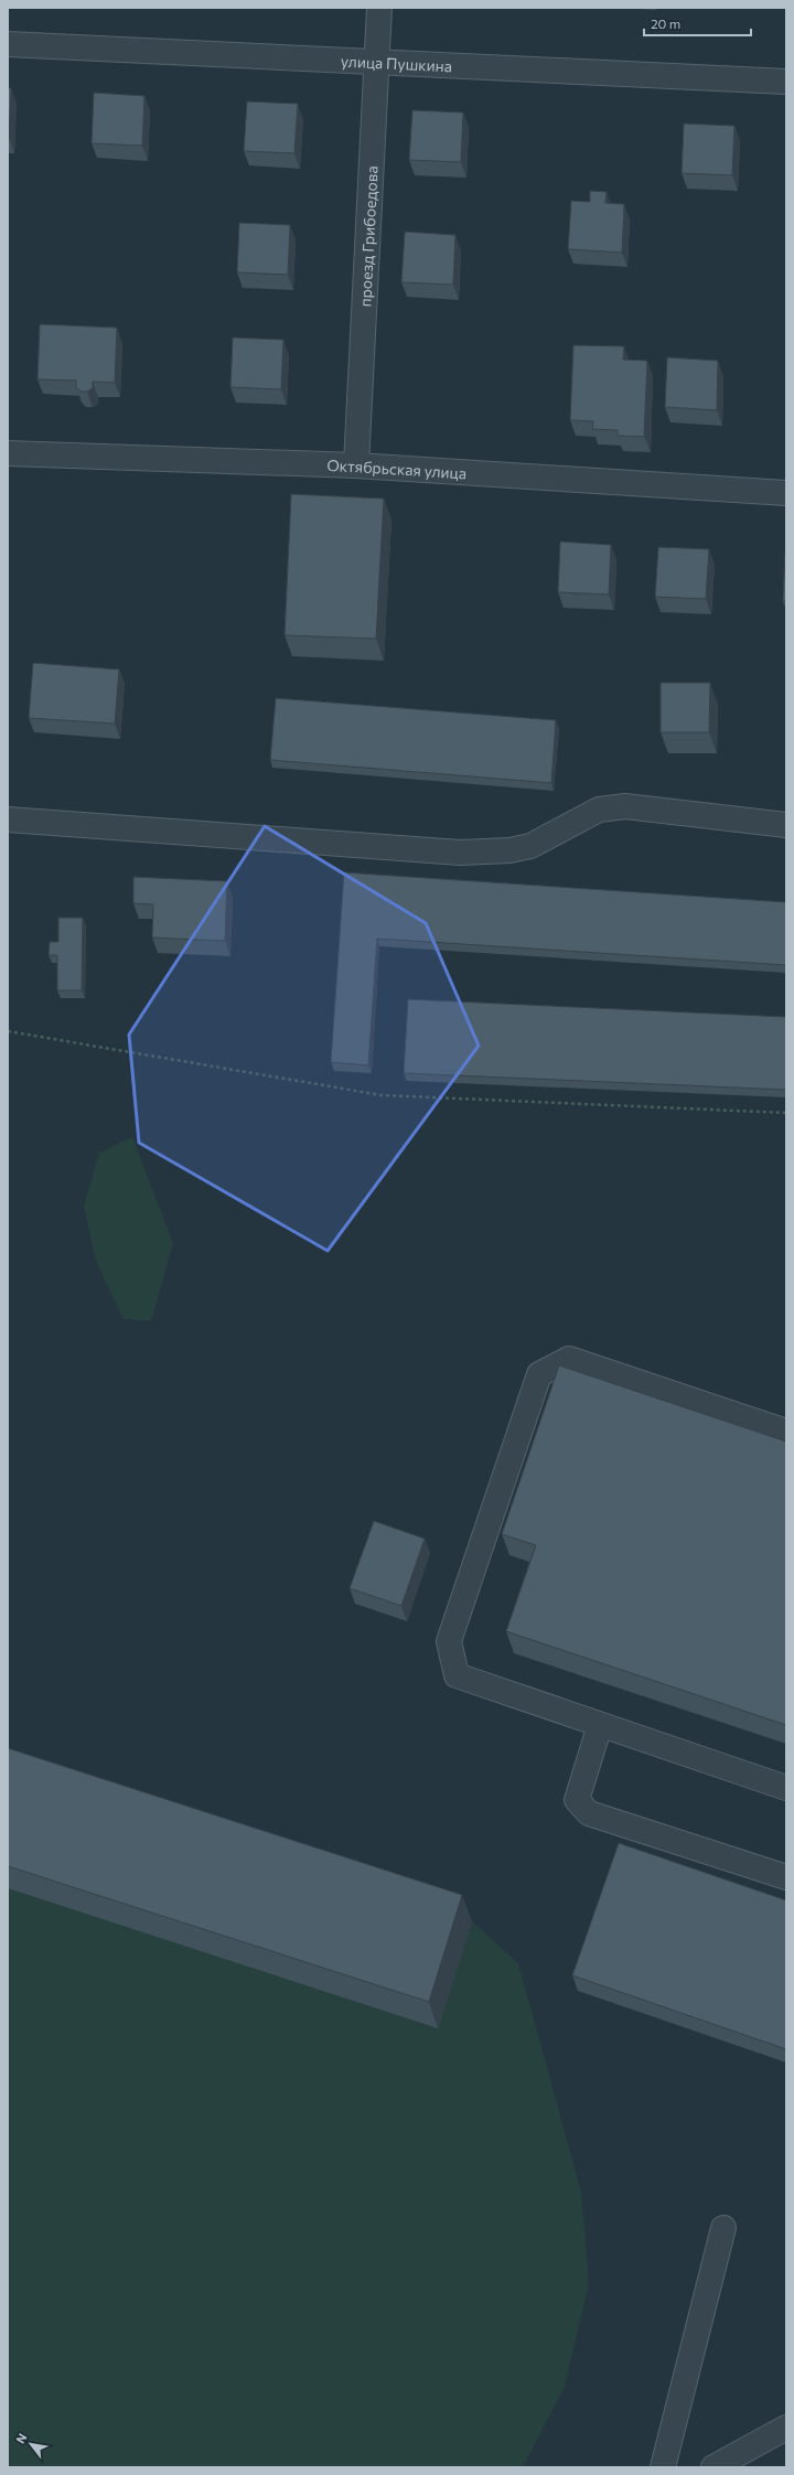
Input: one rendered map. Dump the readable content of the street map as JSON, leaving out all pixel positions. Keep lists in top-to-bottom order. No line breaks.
{"streets":{"street":["улица Пушкина","проезд Грибоедова","Октябрьская улица"]},"crossings":[["улица Пушкина","проезд Грибоедова"],["проезд Грибоедова","Октябрьская улица"]],"scale_bar":"20 m","north":"top left"}
